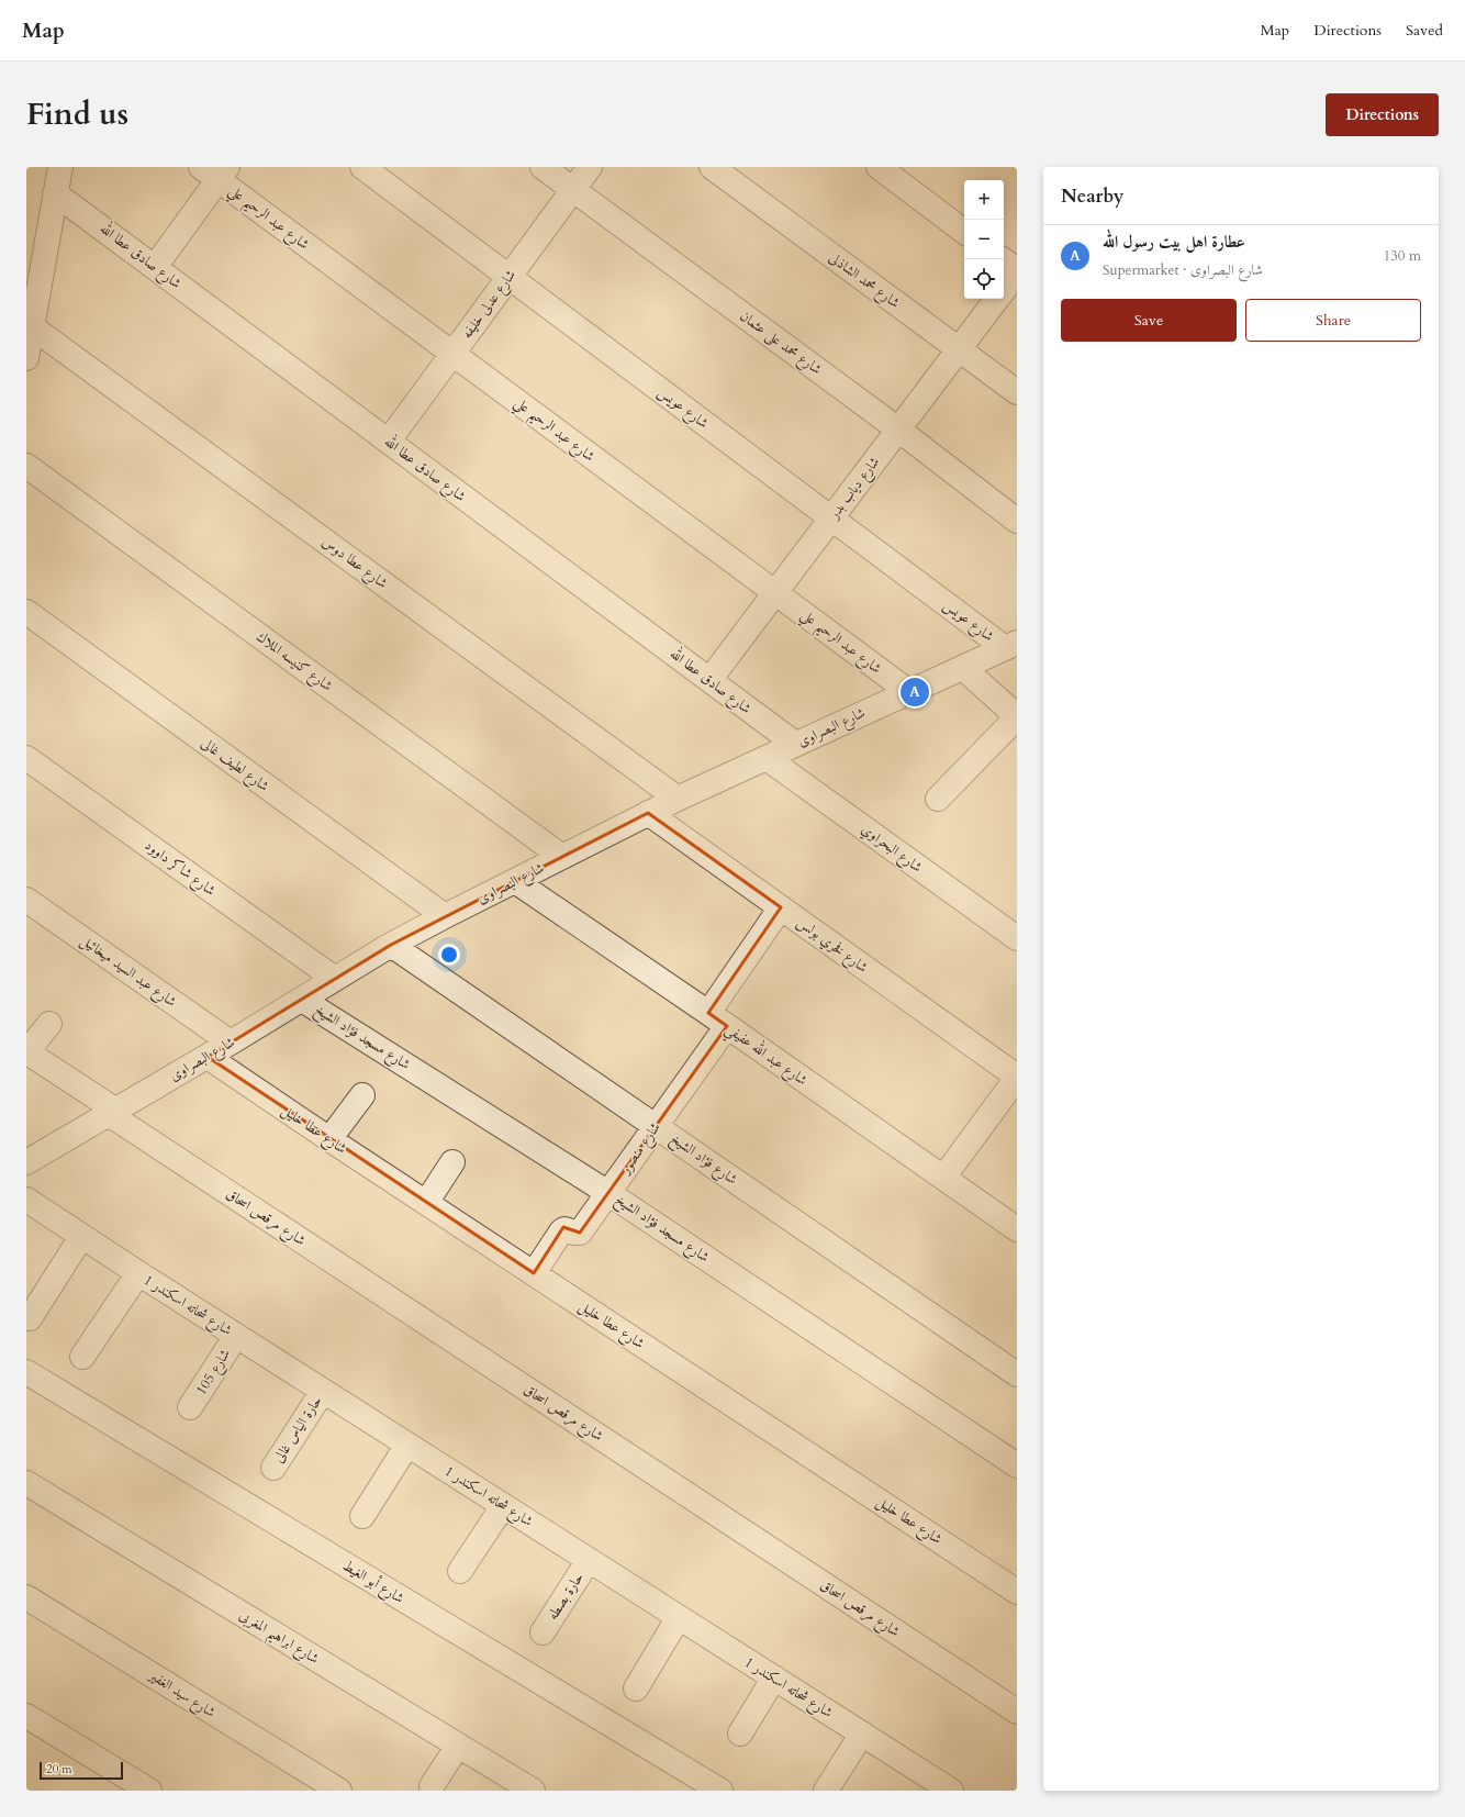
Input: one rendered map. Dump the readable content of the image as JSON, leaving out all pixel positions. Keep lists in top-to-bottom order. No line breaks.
{"streets":{"street":["شارع عبد الرحيم علي","شارع صادق عطا الله","شارع محمد الشاذلى","شارع عدلى خليفه","شارع محمد على عثمان","شارع عويس","شارع دياب بدر","شارع عطا دوس","شارع كنيسه الملاك","شارع البصراوى","شارع لطيف غالى","شارع البحراوي","شارع شاكر داوود","شارع فخري بولس","شارع عبد السيد ميخائيل","شارع مسجد فؤاد الشيخ","شارع عبد الله عفيفي","شارع عطا خليل","شارع منصور","شارع فؤاد الشيخ","شارع مرقص اسحاق","شارع شحاته اسكندر 1","شارع 105","حارة الياس غالى","شارع أبو الغيط","حارة بصطه","شارع ابراهيم المغربى","شارع سيد الغفير"]},"crossings":[["شارع عبد الرحيم علي","شارع عدلى خليفه"],["شارع عبد الرحيم علي","شارع دياب بدر"],["شارع عبد الرحيم علي","شارع البصراوى"],["شارع صادق عطا الله","شارع عدلى خليفه"],["شارع صادق عطا الله","شارع دياب بدر"],["شارع صادق عطا الله","شارع البصراوى"],["شارع محمد الشاذلى","شارع دياب بدر"],["شارع عدلى خليفه","شارع محمد على عثمان"],["شارع عدلى خليفه","شارع عويس"],["شارع محمد على عثمان","شارع دياب بدر"],["شارع عويس","شارع دياب بدر"],["شارع عويس","شارع البصراوى"],["شارع عطا دوس","شارع البصراوى"],["شارع كنيسه الملاك","شارع البصراوى"],["شارع البصراوى","شارع لطيف غالى"],["شارع البصراوى","شارع البحراوي"],["شارع البصراوى","شارع شاكر داوود"],["شارع البصراوى","شارع فخري بولس"],["شارع البصراوى","شارع عبد السيد ميخائيل"],["شارع البصراوى","شارع مسجد فؤاد الشيخ"],["شارع البصراوى","شارع عبد الله عفيفي"],["شارع البصراوى","شارع عطا خليل"],["شارع البصراوى","شارع فؤاد الشيخ"],["شارع البصراوى","شارع مرقص اسحاق"],["شارع مسجد فؤاد الشيخ","شارع منصور"],["شارع عبد الله عفيفي","شارع منصور"],["شارع عطا خليل","شارع منصور"],["شارع منصور","شارع فؤاد الشيخ"],["شارع شحاته اسكندر 1","شارع 105"],["شارع شحاته اسكندر 1","حارة الياس غالى"],["شارع شحاته اسكندر 1","حارة بصطه"]],"scale_bar":"20 m","page":{"header":"Map","nav":["Map","Directions","Saved"],"title":"Find us","buttons":["Directions",["Save","Share"]],"heading":"Nearby","map_buttons":["+","−"],"list":[{"mark":"A","name":"عطارة اهل بيت رسول الله","note":"Supermarket · شارع البصراوى","value":"130 m"}],"pins":"A","scale":"20 m"}}
